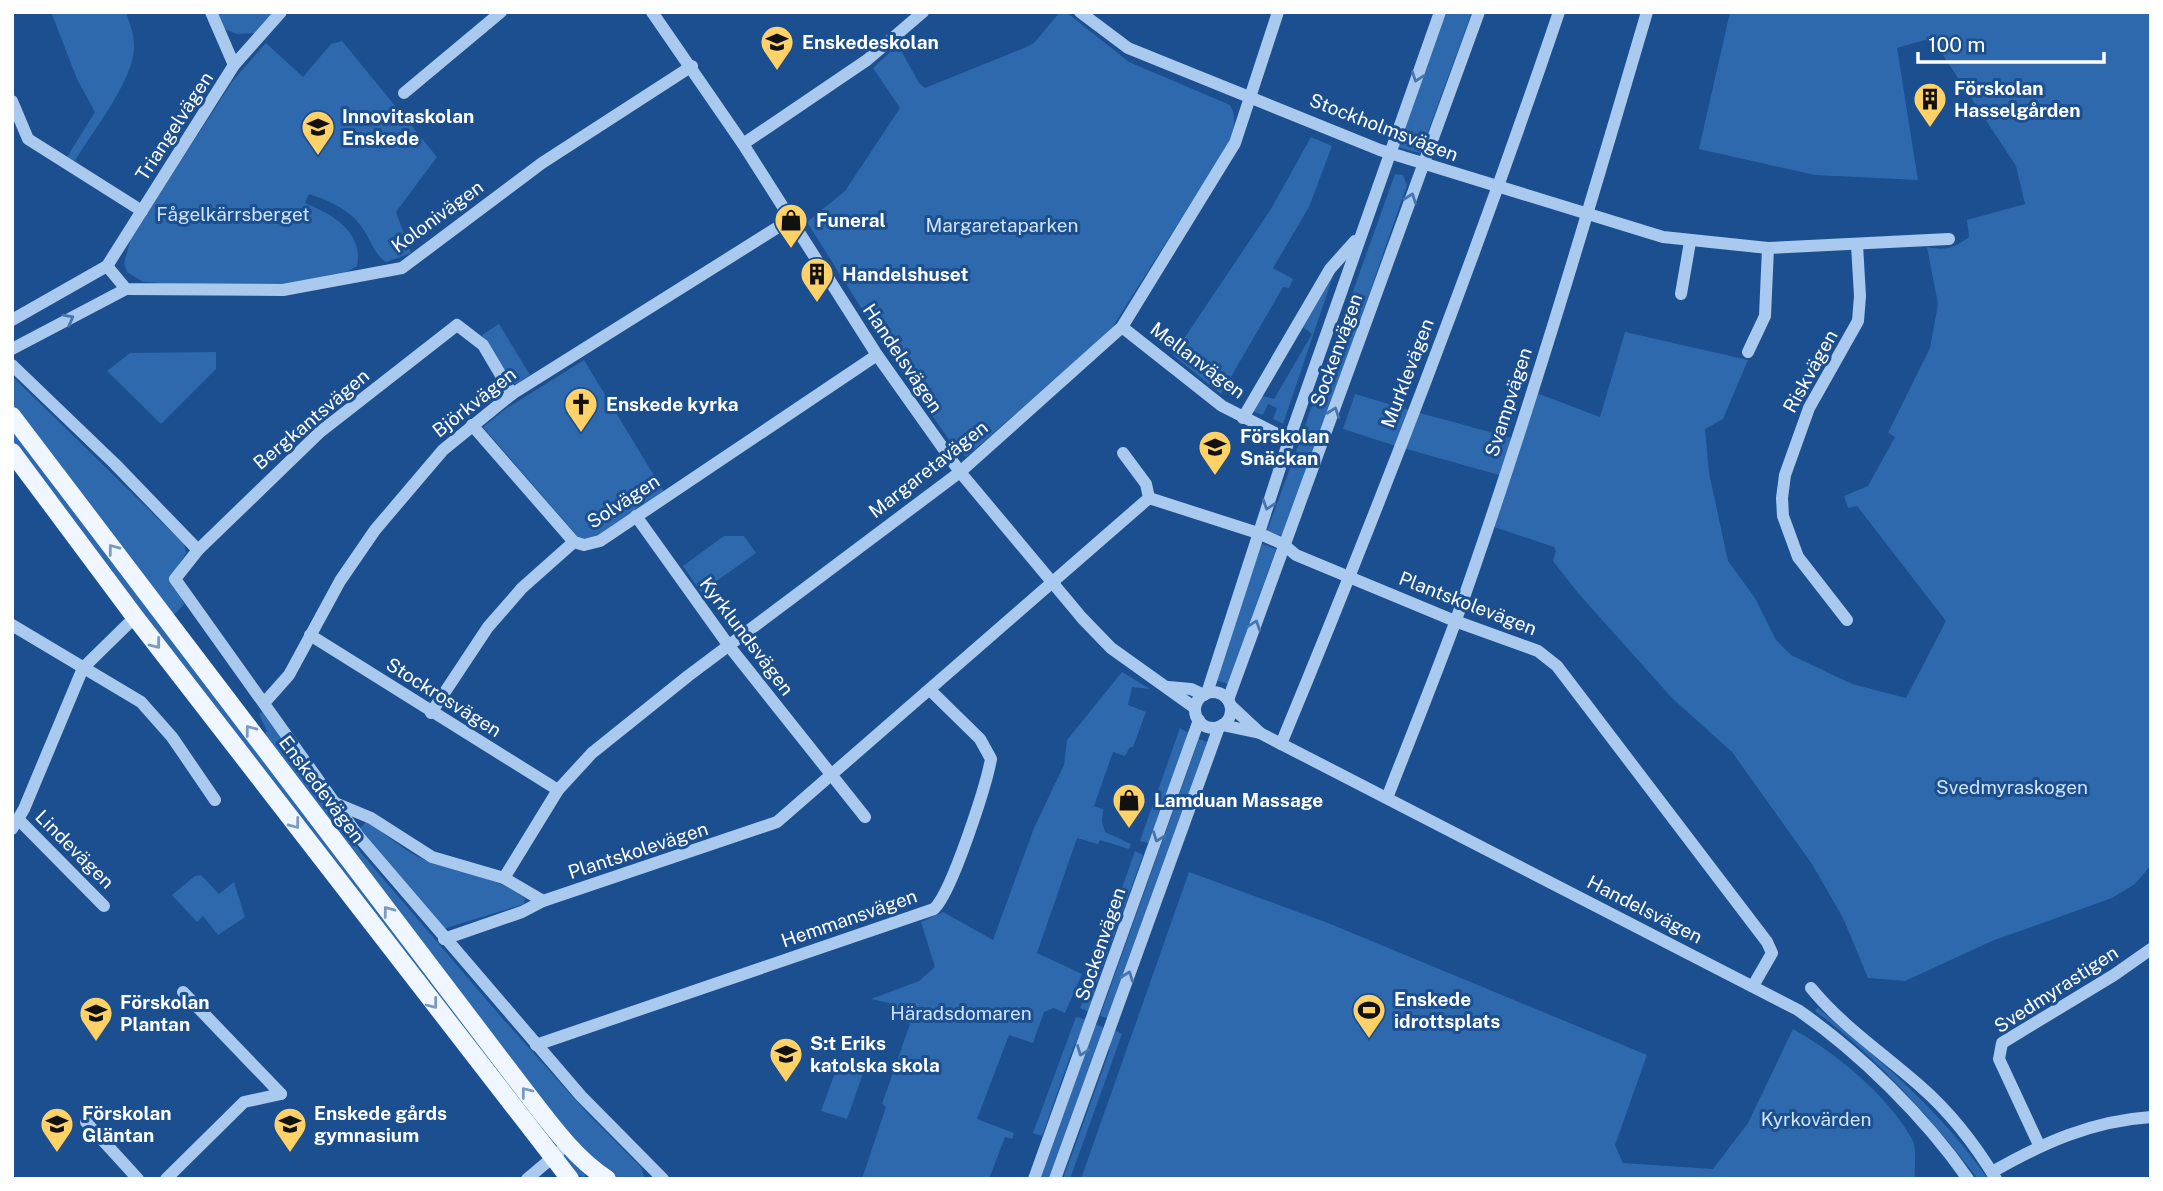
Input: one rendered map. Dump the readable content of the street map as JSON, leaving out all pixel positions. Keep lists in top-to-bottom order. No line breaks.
{"streets":{"main road":["Enskedevägen"],"street":["Triangelvägen","Stockholmsvägen","Kolonivägen","Sockenvägen","Handelsvägen","Mellanvägen","Riskvägen","Murklevägen","Björkvägen","Svampvägen","Bergkantsvägen","Margaretavägen","Solvägen","Plantskolevägen","Kyrklundsvägen","Stockrosvägen","Lindevägen","Hemmansvägen","Svedmyrastigen"]},"crossings":[["Stockholmsvägen","Sockenvägen"],["Stockholmsvägen","Riskvägen"],["Stockholmsvägen","Murklevägen"],["Stockholmsvägen","Svampvägen"],["Stockholmsvägen","Margaretavägen"],["Kolonivägen","Handelsvägen"],["Sockenvägen","Handelsvägen"],["Sockenvägen","Mellanvägen"],["Sockenvägen","Plantskolevägen"],["Handelsvägen","Murklevägen"],["Handelsvägen","Björkvägen"],["Handelsvägen","Svampvägen"],["Handelsvägen","Margaretavägen"],["Handelsvägen","Solvägen"],["Handelsvägen","Plantskolevägen"],["Mellanvägen","Margaretavägen"],["Murklevägen","Plantskolevägen"],["Björkvägen","Bergkantsvägen"],["Björkvägen","Stockrosvägen"],["Björkvägen","Enskedevägen"],["Svampvägen","Plantskolevägen"],["Bergkantsvägen","Enskedevägen"],["Margaretavägen","Kyrklundsvägen"],["Margaretavägen","Stockrosvägen"],["Margaretavägen","Enskedevägen"],["Solvägen","Kyrklundsvägen"],["Solvägen","Stockrosvägen"],["Plantskolevägen","Kyrklundsvägen"],["Plantskolevägen","Enskedevägen"],["Plantskolevägen","Hemmansvägen"],["Enskedevägen","Hemmansvägen"]],"parks":["Fågelkärrsberget","Margaretaparken","Svedmyraskogen","Häradsdomaren","Kyrkovärden"],"places":{"school or university":["Enskedeskolan","Innovitaskolan Enskede","Förskolan Snäckan","Förskolan Plantan","S:t Eriks katolska skola","Förskolan Gläntan","Enskede gårds gymnasium"],"building":["Förskolan Hasselgården","Handelshuset"],"shop":["Funeral","Lamduan Massage"],"church":["Enskede kyrka"],"sports":["Enskede idrottsplats"]},"scale_bar":"100 m"}
